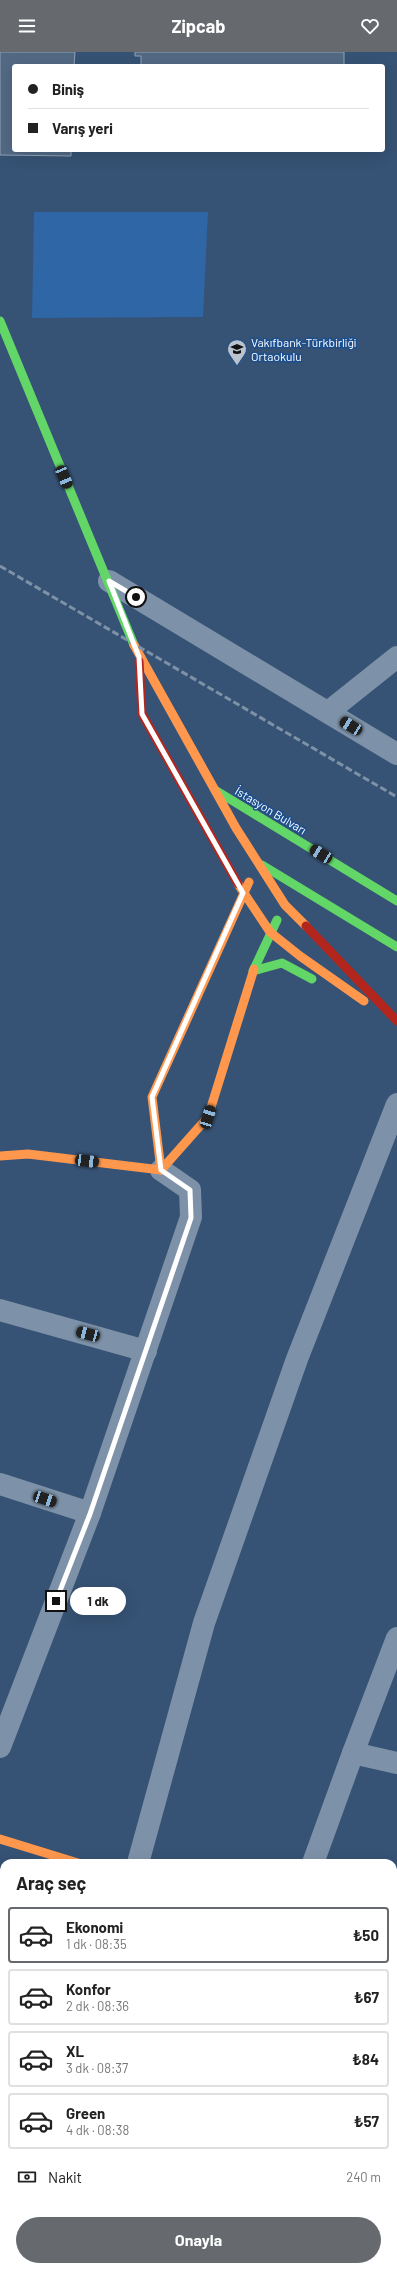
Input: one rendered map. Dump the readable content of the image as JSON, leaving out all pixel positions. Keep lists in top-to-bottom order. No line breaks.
{"streets":{"street":["İstasyon Bulvarı"]},"places":{"school or university":["Vakıfbank-Türkbirliği Ortaokulu"]},"page":{"header":"Zipcab","banner":["Biniş","Varış yeri"],"bubble":"1 dk","heading":"Araç seç","list":[{"name":"Ekonomi","note":"1 dk · 08:35","value":"₺50"},{"name":"Konfor","note":"2 dk · 08:36","value":"₺67"},{"name":"XL","note":"3 dk · 08:37","value":"₺84"},{"name":"Green","note":"4 dk · 08:38","value":"₺57"}],"pay":["Nakit","240 m"],"buttons":"Onayla"}}
